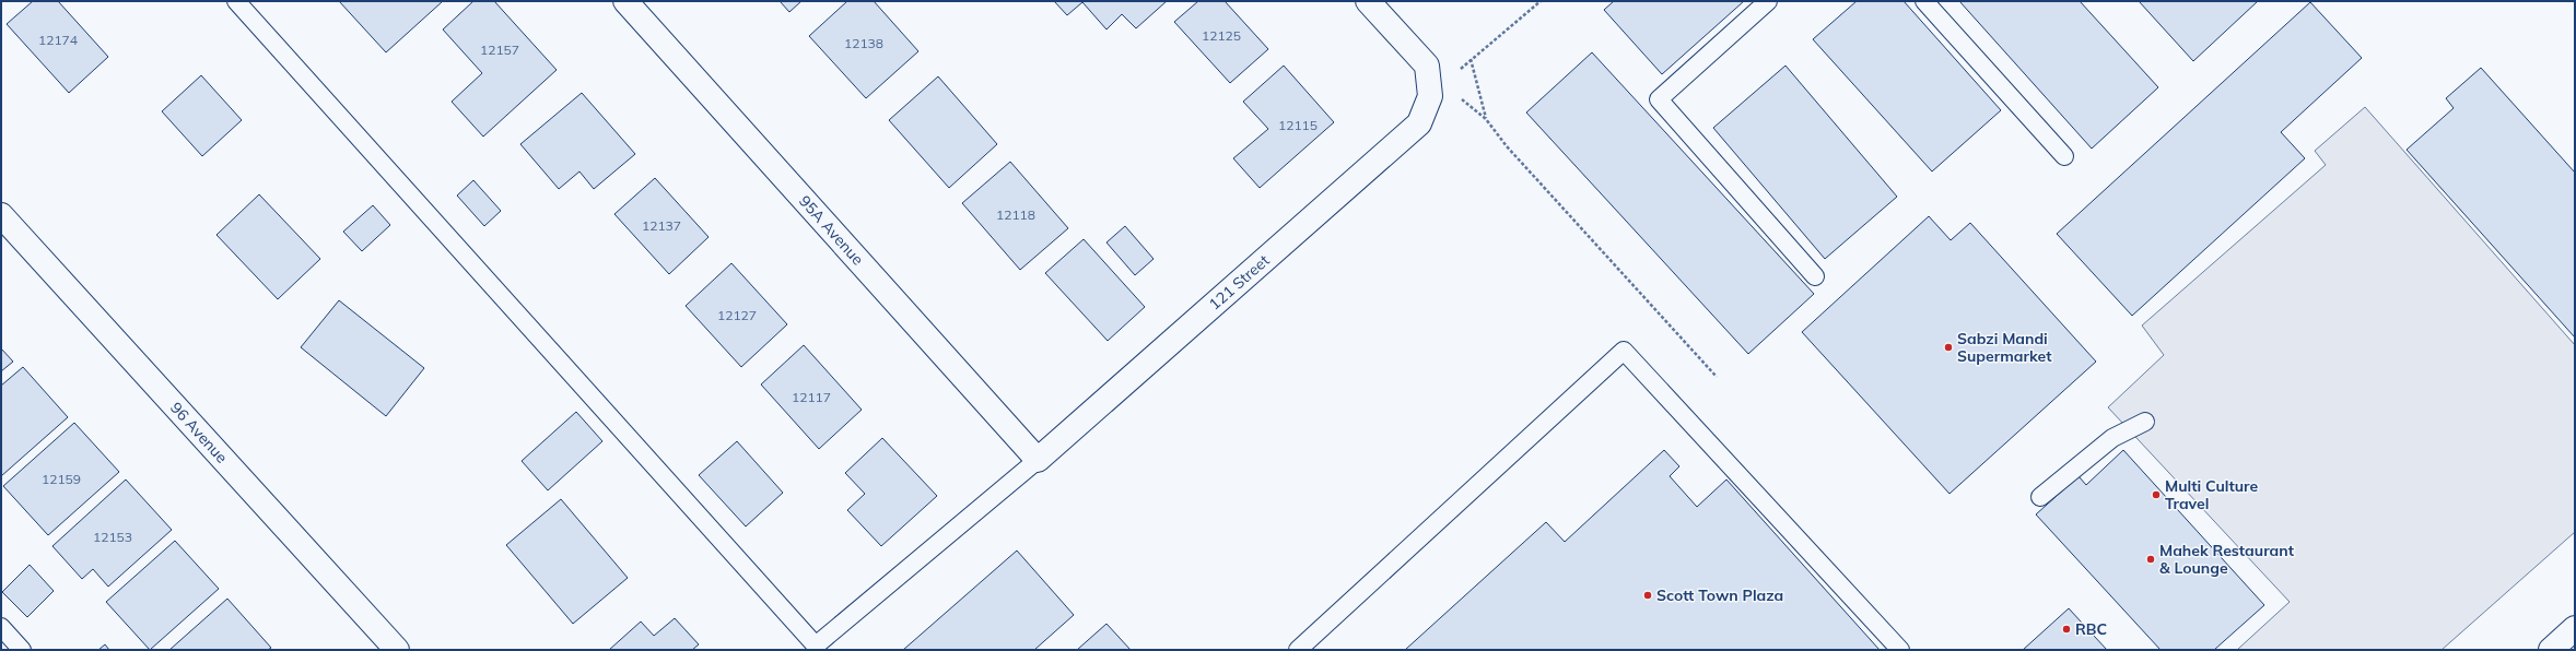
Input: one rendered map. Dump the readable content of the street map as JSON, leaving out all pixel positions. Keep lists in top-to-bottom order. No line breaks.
{"streets":{"street":["95A Avenue","121 Street","96 Avenue"]},"crossings":[["95A Avenue","121 Street"]],"places":["Sabzi Mandi Supermarket","Multi Culture Travel","Mahek Restaurant & Lounge","Scott Town Plaza","RBC"],"house_numbers":["12125","12174","12138","12157","12115","12118","12137","12127","12117","12159","12153"]}
